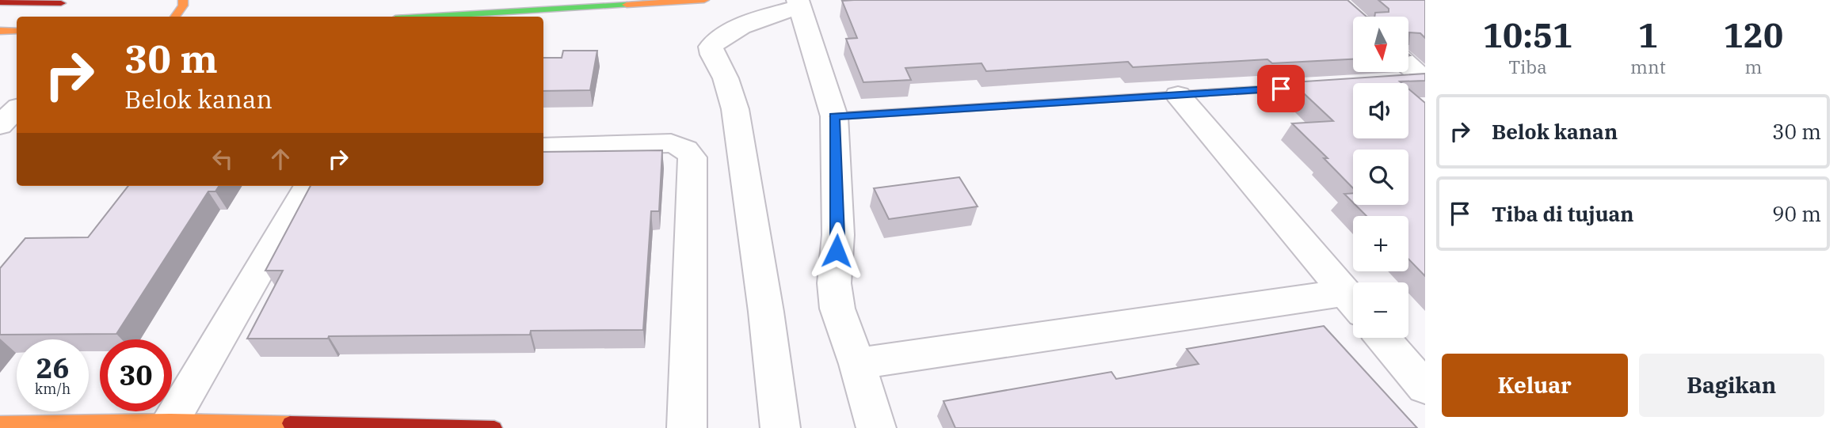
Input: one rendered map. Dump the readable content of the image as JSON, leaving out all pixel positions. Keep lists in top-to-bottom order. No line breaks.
{"north":"bottom","page":{"eta":["10:51","Tiba","1","mnt","120","m"],"map_buttons":["+","−"],"turn":["30 m","Belok kanan"],"list":[{"name":"Belok kanan","value":"30 m"},{"name":"Tiba di tujuan","value":"90 m"}],"speed":"26 km/h","limit":"30","buttons":["Keluar","Bagikan"]}}
